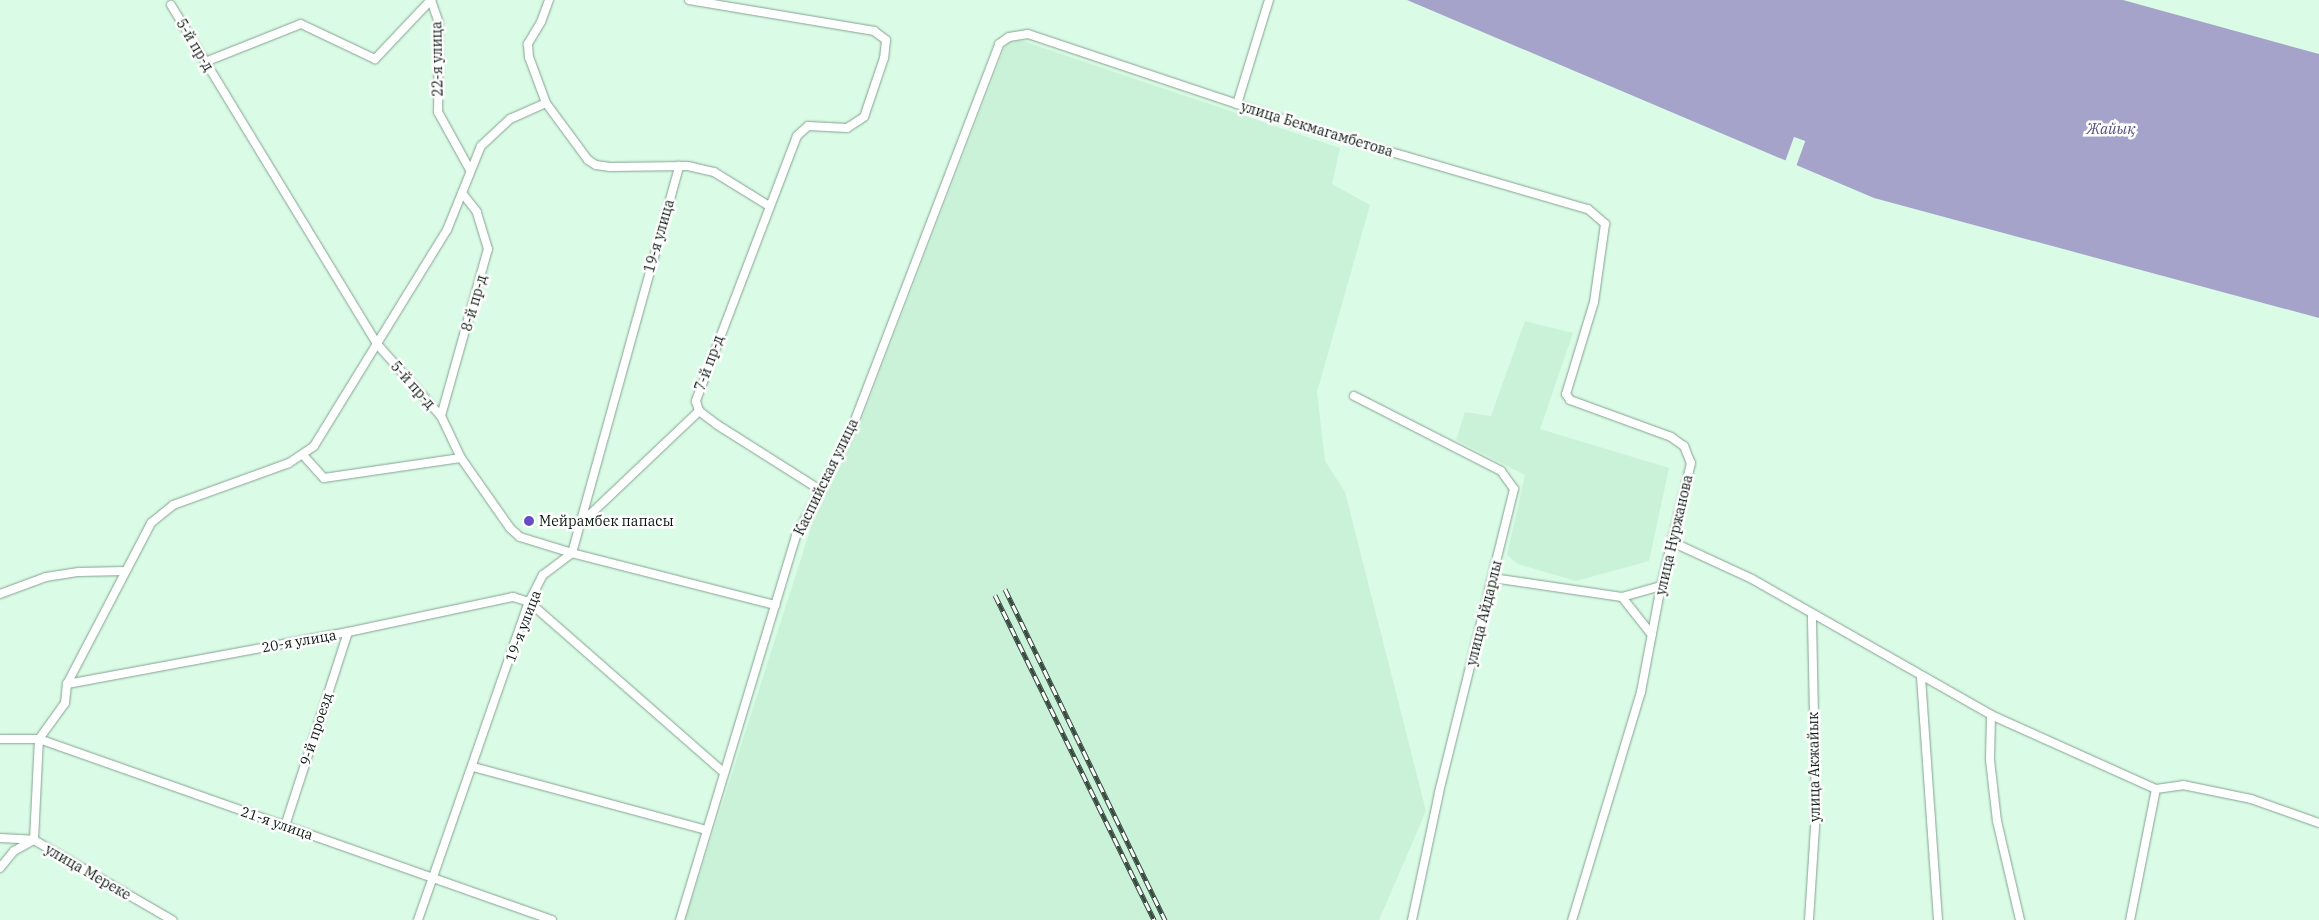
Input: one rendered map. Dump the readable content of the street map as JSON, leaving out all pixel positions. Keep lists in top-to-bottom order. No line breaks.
{"streets":{"street":["5-й пр-д","22-я улица","улица Бекмагамбетова","19-я улица","8-й пр-д","7-й пр-д","Каспийская улица","улица Нуржанова","улица Айдарлы","20-я улица","9-й проезд","улица Акжайык","21-я улица","улица Мереке"]},"crossings":[["5-й пр-д","19-я улица"],["5-й пр-д","8-й пр-д"],["5-й пр-д","Каспийская улица"],["улица Бекмагамбетова","Каспийская улица"],["улица Бекмагамбетова","улица Нуржанова"],["19-я улица","20-я улица"],["19-я улица","21-я улица"],["7-й пр-д","Каспийская улица"],["20-я улица","9-й проезд"],["9-й проезд","21-я улица"]],"water":["Жайық"],"places":["Мейрамбек папасы"]}
